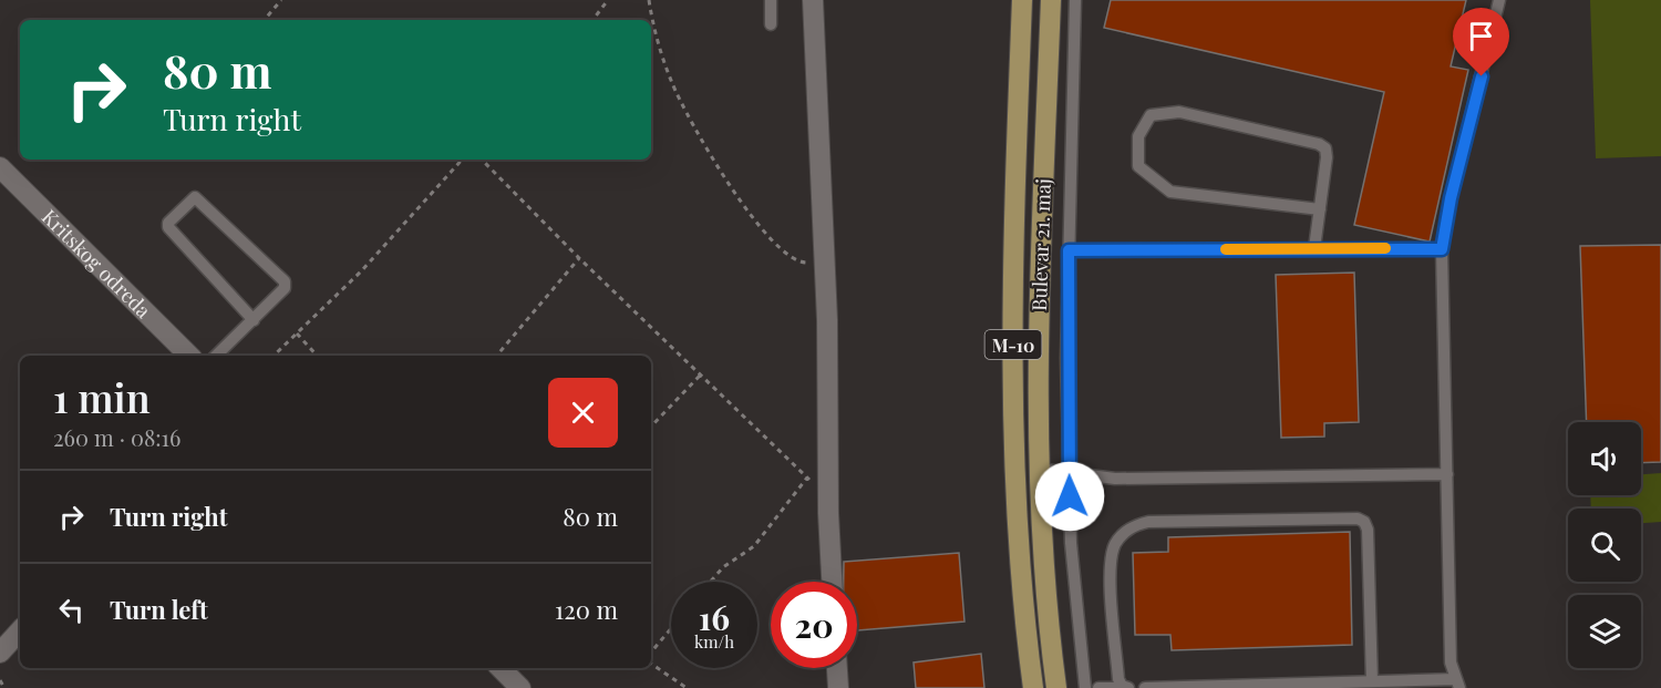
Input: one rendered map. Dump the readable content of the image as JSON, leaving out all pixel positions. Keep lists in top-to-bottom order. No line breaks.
{"streets":{"main road":["Bulevar 21. maj","M-10"],"street":["Kritskog odreda"]},"page":{"turn":["80 m","Turn right"],"heading":["1 min","260 m · 08:16"],"list":[{"name":"Turn right","value":"80 m"},{"name":"Turn left","value":"120 m"}],"speed":"16 km/h","limit":"20"}}
